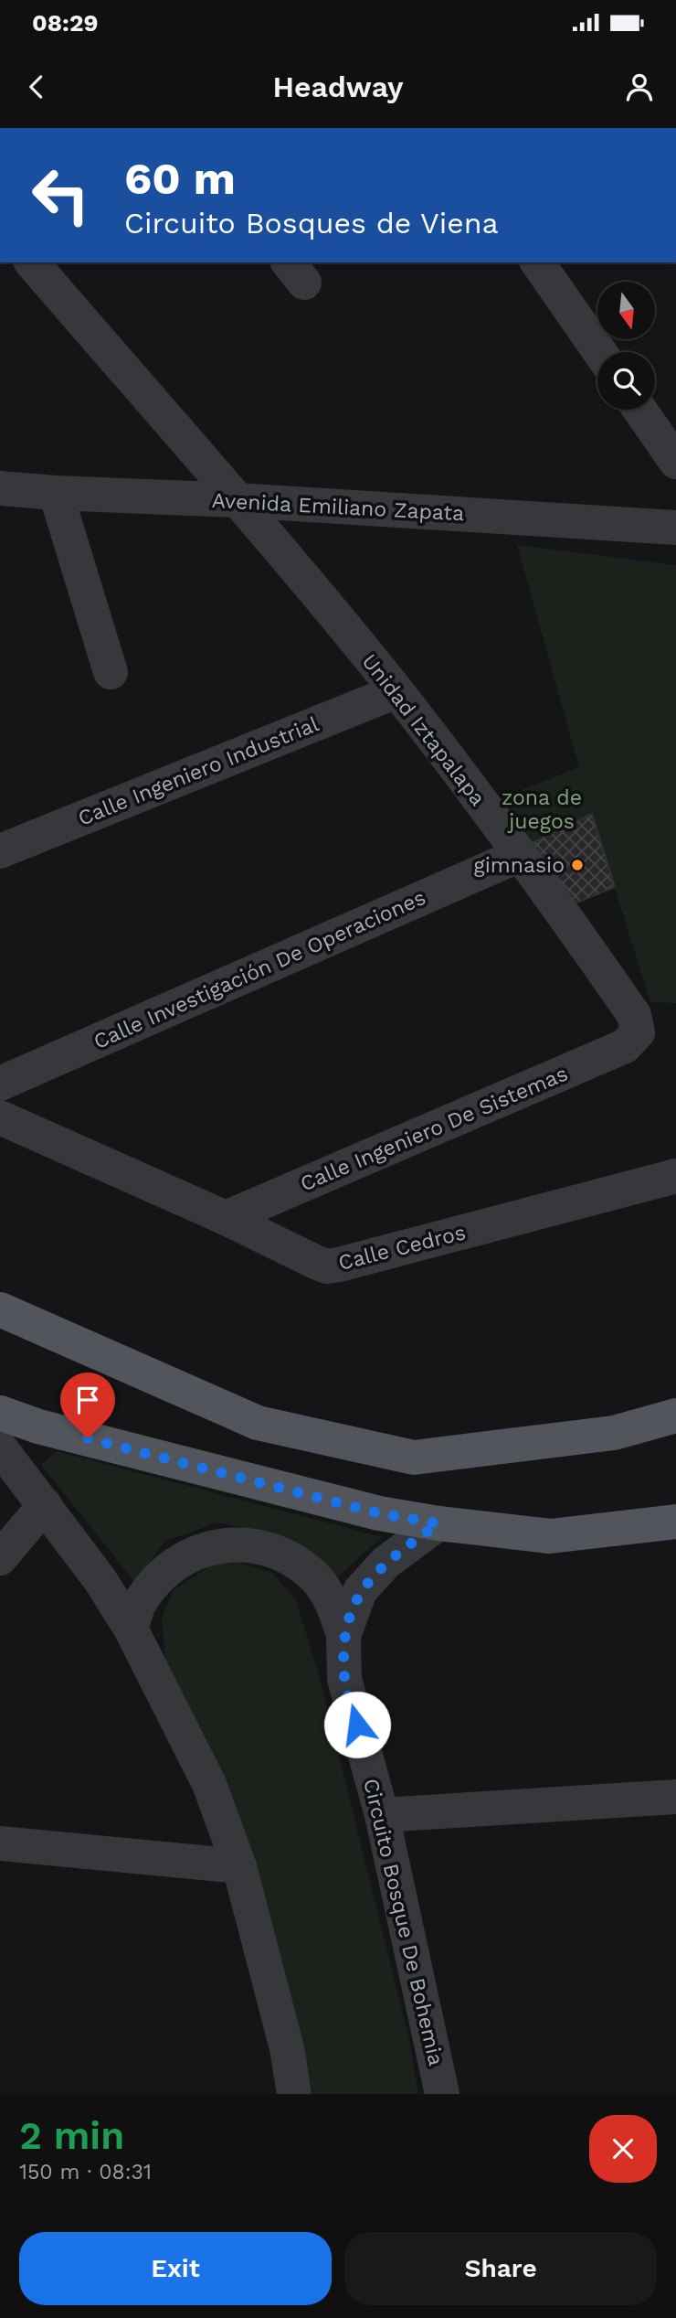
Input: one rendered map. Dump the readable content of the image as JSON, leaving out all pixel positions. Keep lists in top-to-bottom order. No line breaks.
{"streets":{"street":["Avenida Emiliano Zapata","Unidad Iztapalapa","Calle Ingeniero Industrial","Calle Investigación De Operaciones","Calle Ingeniero De Sistemas","Calle Cedros","Circuito Bosque De Bohemia"]},"crossings":[["Avenida Emiliano Zapata","Unidad Iztapalapa"],["Unidad Iztapalapa","Calle Ingeniero Industrial"],["Unidad Iztapalapa","Calle Investigación De Operaciones"],["Unidad Iztapalapa","Calle Ingeniero De Sistemas"],["Calle Ingeniero De Sistemas","Calle Cedros"]],"parks":["zona de juegos"],"places":["gimnasio"],"north":"bottom","page":{"status":"08:29","header":"Headway","turn":["60 m","Circuito Bosques de Viena"],"heading":["2 min","150 m · 08:31"],"buttons":["Exit","Share"]}}
